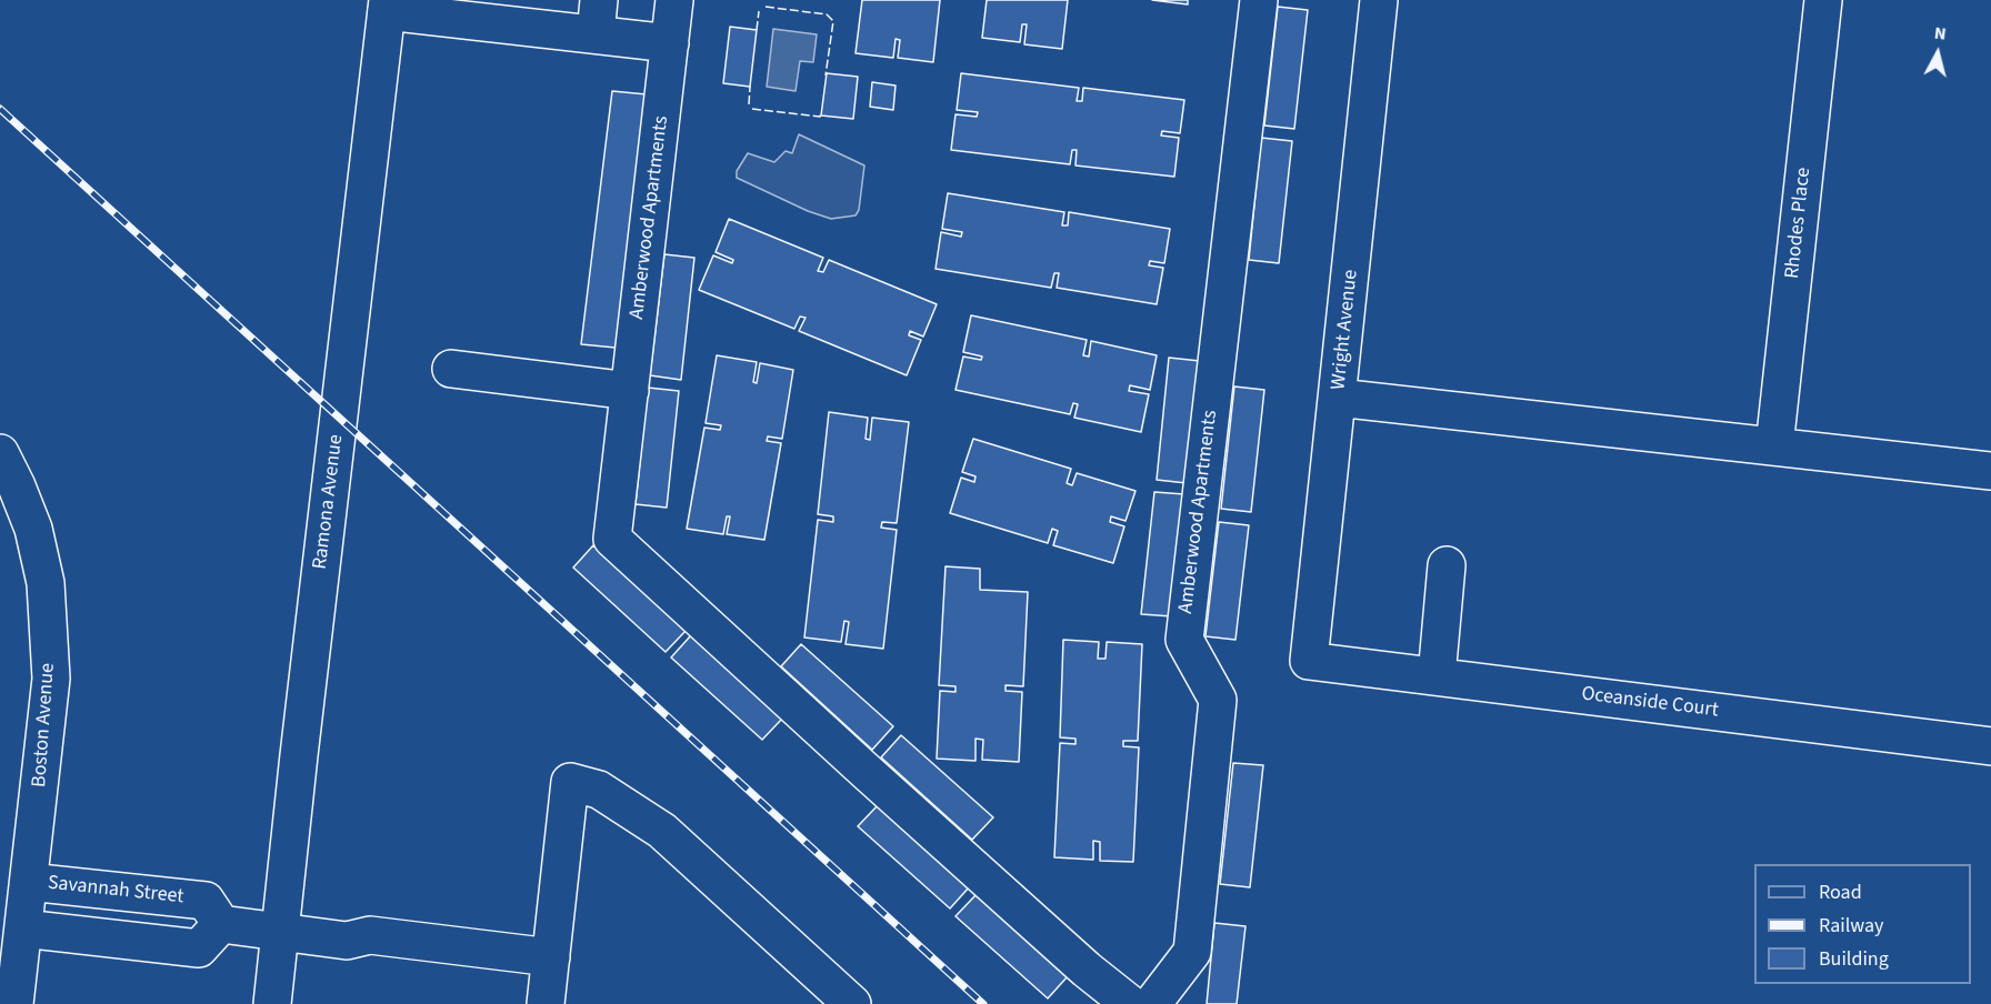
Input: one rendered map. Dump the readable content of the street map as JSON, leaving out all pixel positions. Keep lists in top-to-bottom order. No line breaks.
{"streets":{"street":["Amberwood Apartments","Rhodes Place","Wright Avenue","Ramona Avenue","Oceanside Court","Boston Avenue","Savannah Street"]},"crossings":[["Wright Avenue","Oceanside Court"],["Boston Avenue","Savannah Street"]],"legend":["Road","Railway","Building"],"north":"top"}
